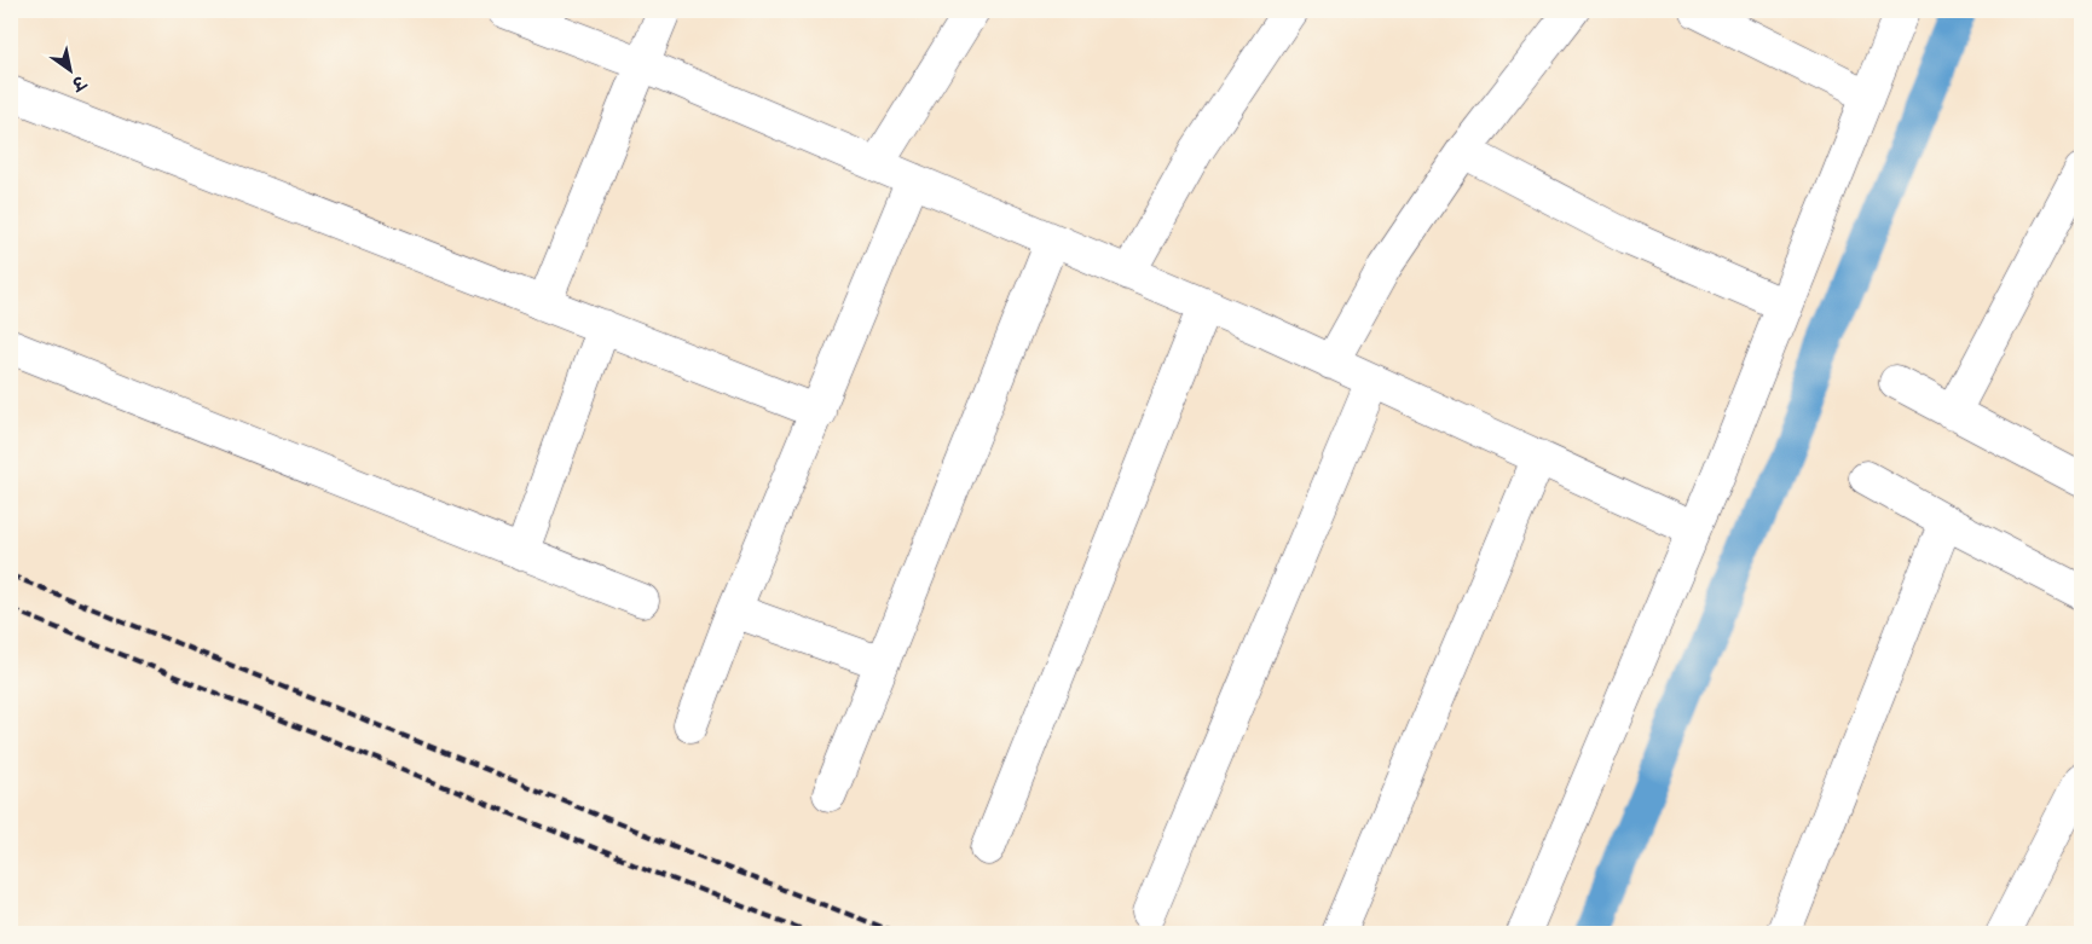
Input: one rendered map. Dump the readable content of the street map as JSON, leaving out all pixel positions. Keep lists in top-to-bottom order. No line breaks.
{"north":"bottom right"}
